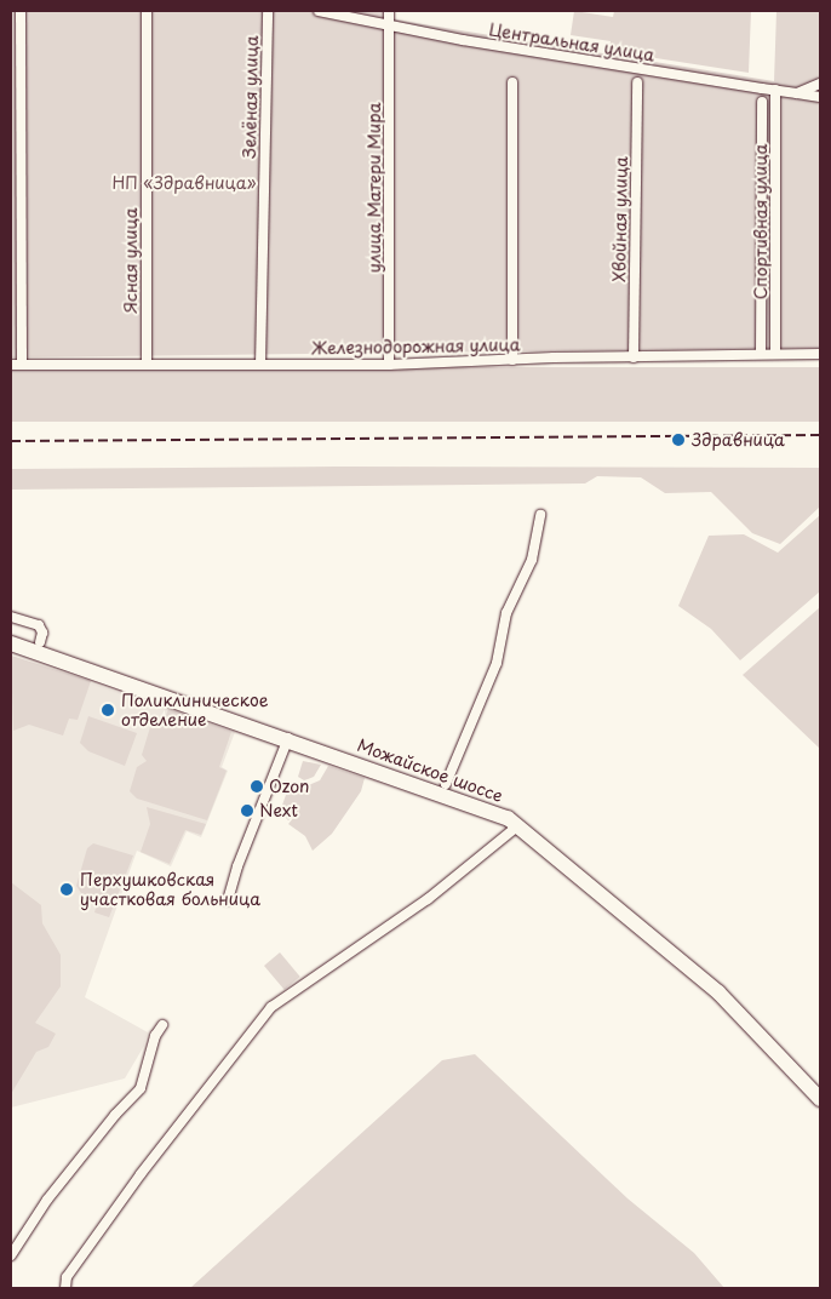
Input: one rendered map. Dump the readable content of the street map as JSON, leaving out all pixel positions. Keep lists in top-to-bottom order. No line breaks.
{"streets":{"main road":["Можайское шоссе"],"street":["Центральная улица","Зелёная улица","улица Матери Мира","Хвойная улица","Спортивная улица","Ясная улица","Железнодорожная улица"]},"crossings":[["Центральная улица","улица Матери Мира"],["Центральная улица","Спортивная улица"],["Зелёная улица","Железнодорожная улица"],["улица Матери Мира","Железнодорожная улица"],["Хвойная улица","Железнодорожная улица"],["Спортивная улица","Железнодорожная улица"],["Ясная улица","Железнодорожная улица"]],"parks":["НП «Здравница»"],"places":["Здравница","Поликлиническое отделение","Ozon","Next","Перхушковская участковая больница"]}
